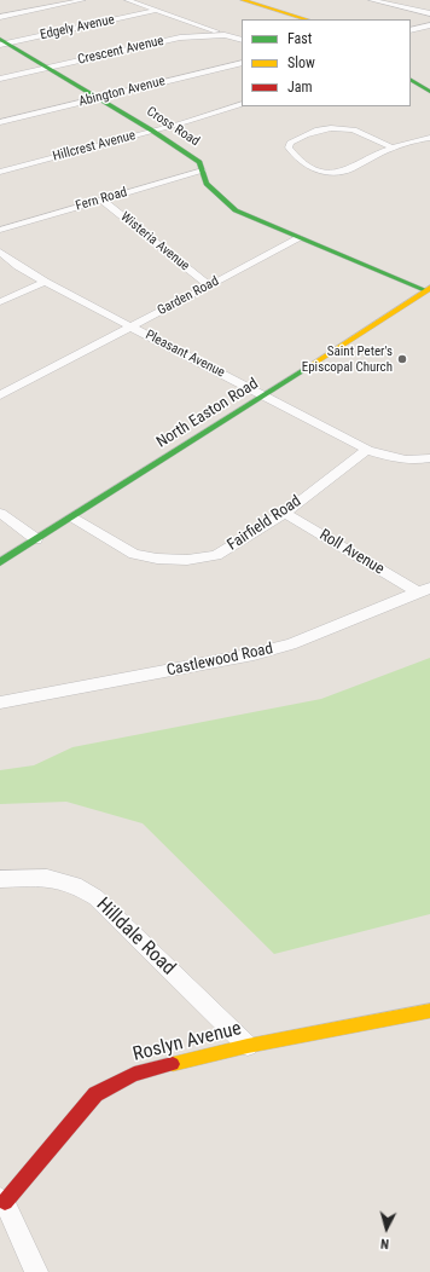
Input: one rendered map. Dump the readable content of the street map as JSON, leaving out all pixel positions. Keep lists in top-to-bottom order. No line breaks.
{"streets":{"street":["Edgely Avenue","Crescent Avenue","Abington Avenue","Cross Road","Hillcrest Avenue","Fern Road","Wisteria Avenue","Garden Road","Pleasant Avenue","North Easton Road","Fairfield Road","Roll Avenue","Castlewood Road","Hilldale Road","Roslyn Avenue"]},"crossings":[["Edgely Avenue","Cross Road"],["Crescent Avenue","Cross Road"],["Abington Avenue","Cross Road"],["Cross Road","Hillcrest Avenue"],["Cross Road","Fern Road"],["Cross Road","Garden Road"],["Cross Road","North Easton Road"],["Fern Road","Wisteria Avenue"],["Wisteria Avenue","Garden Road"],["Garden Road","Pleasant Avenue"],["Pleasant Avenue","North Easton Road"],["Pleasant Avenue","Fairfield Road"],["North Easton Road","Fairfield Road"],["Fairfield Road","Roll Avenue"],["Roll Avenue","Castlewood Road"],["Hilldale Road","Roslyn Avenue"]],"places":["Saint Peter's Episcopal Church"],"legend":["Fast","Slow","Jam"],"north":"bottom"}
